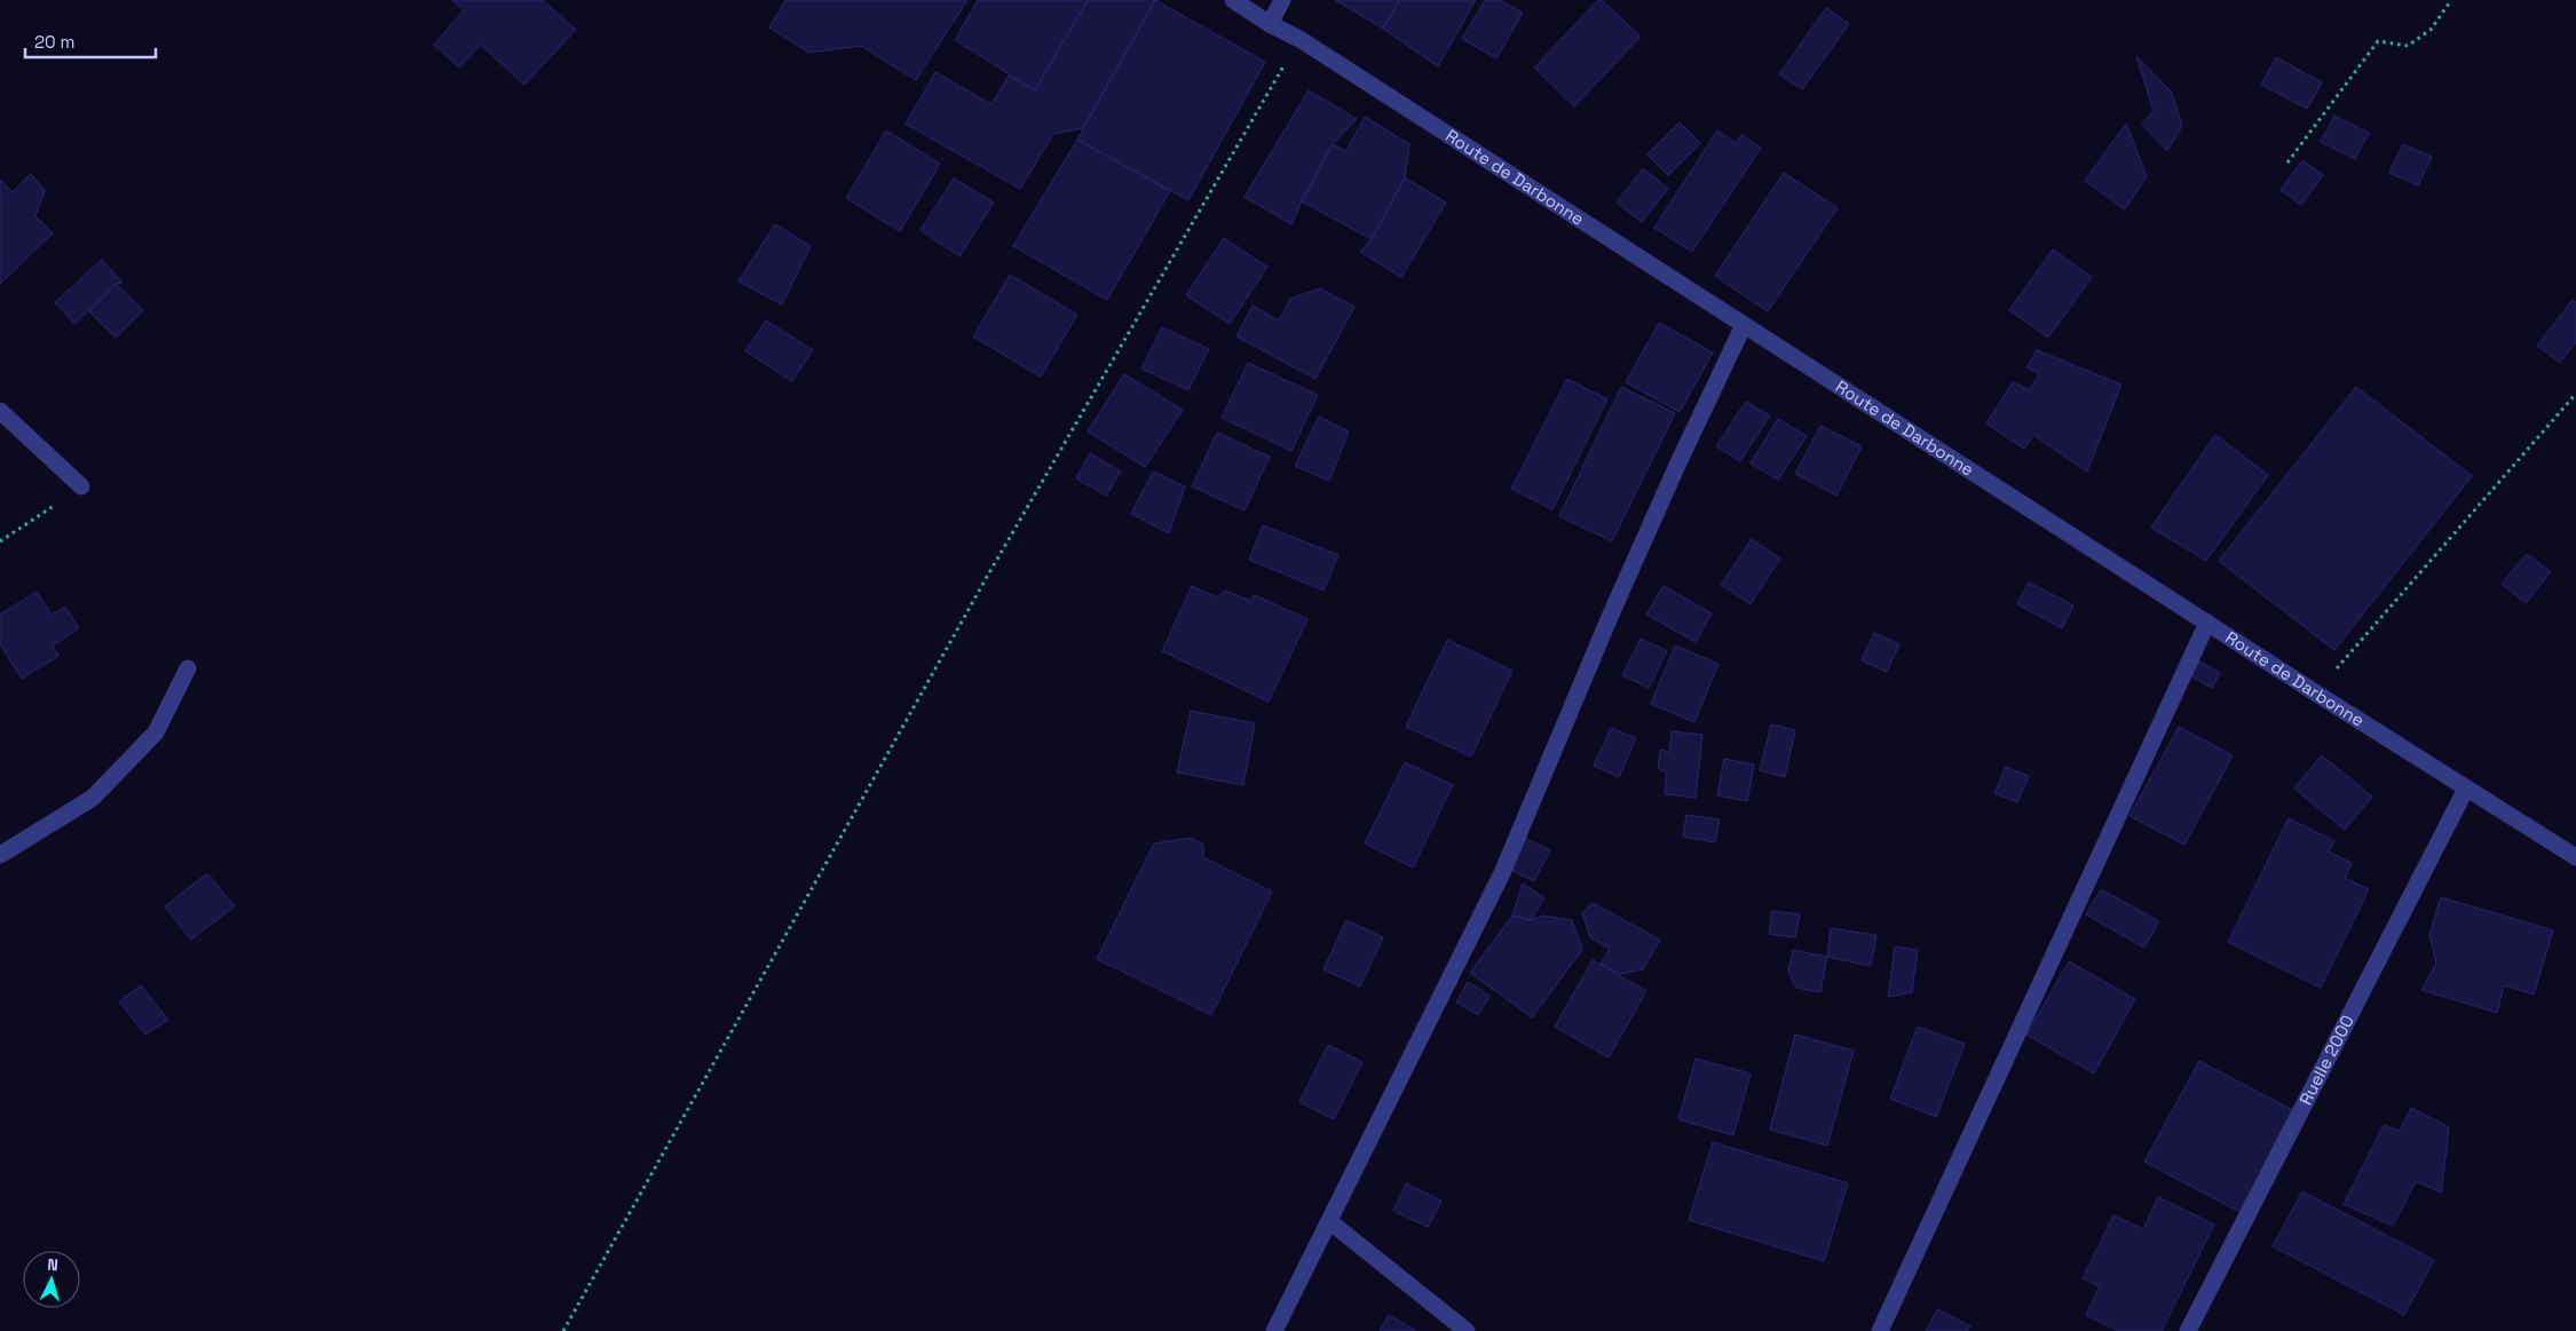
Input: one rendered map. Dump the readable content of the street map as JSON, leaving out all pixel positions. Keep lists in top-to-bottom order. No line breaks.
{"streets":{"street":["Route de Darbonne","Ruelle 2000"]},"crossings":[["Route de Darbonne","Ruelle 2000"]],"scale_bar":"20 m","north":"top"}
